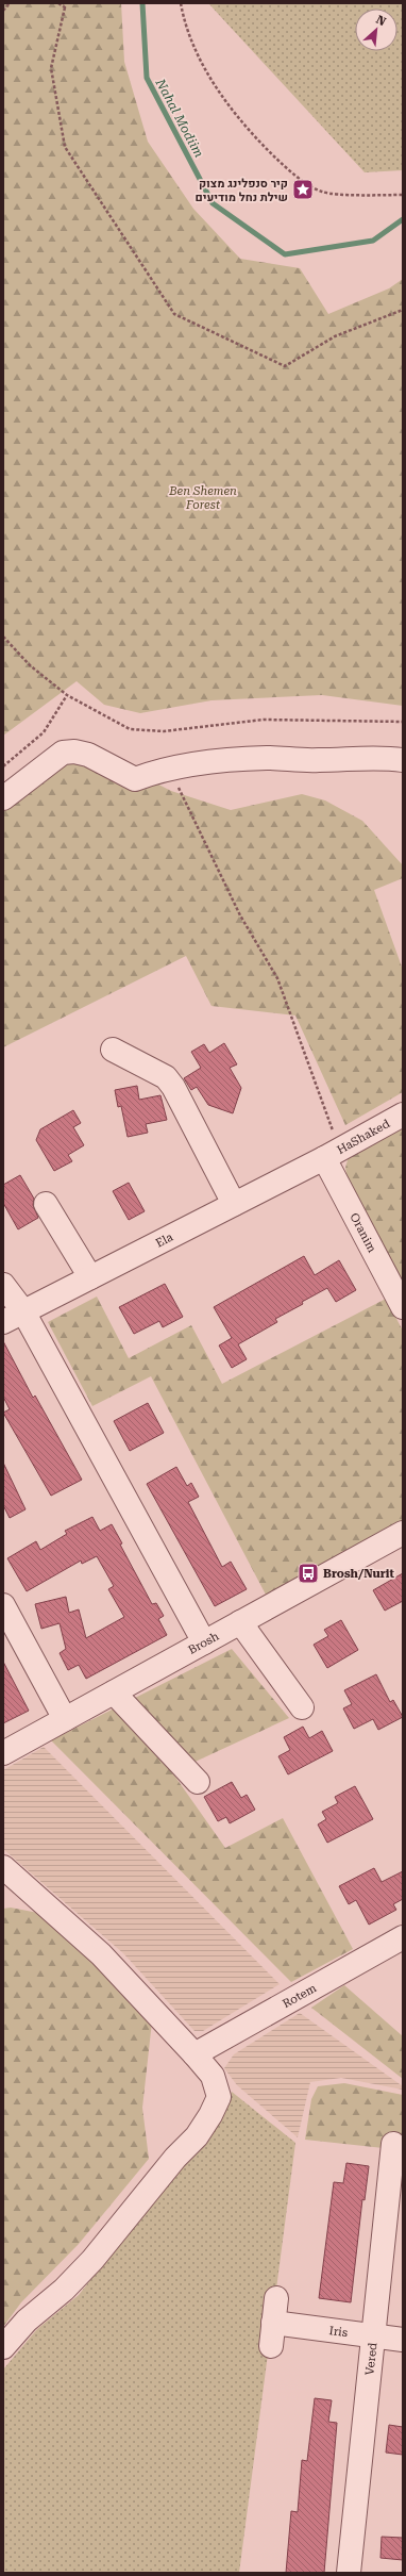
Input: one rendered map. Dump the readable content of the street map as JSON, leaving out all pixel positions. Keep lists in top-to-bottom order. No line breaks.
{"streets":{"street":["HaShaked","Oranim","Ela","Brosh","Rotem","Iris","Vered"]},"crossings":[["HaShaked","Oranim"],["HaShaked","Ela"],["Oranim","Ela"],["Iris","Vered"]],"water":["Nahal Modiim"],"parks":["Ben Shemen Forest"],"places":{"place":["קיר סנפלינג מצוק שילת נחל מודיעים"],"bus stop":["Brosh/Nurit"]},"north":"top right"}
